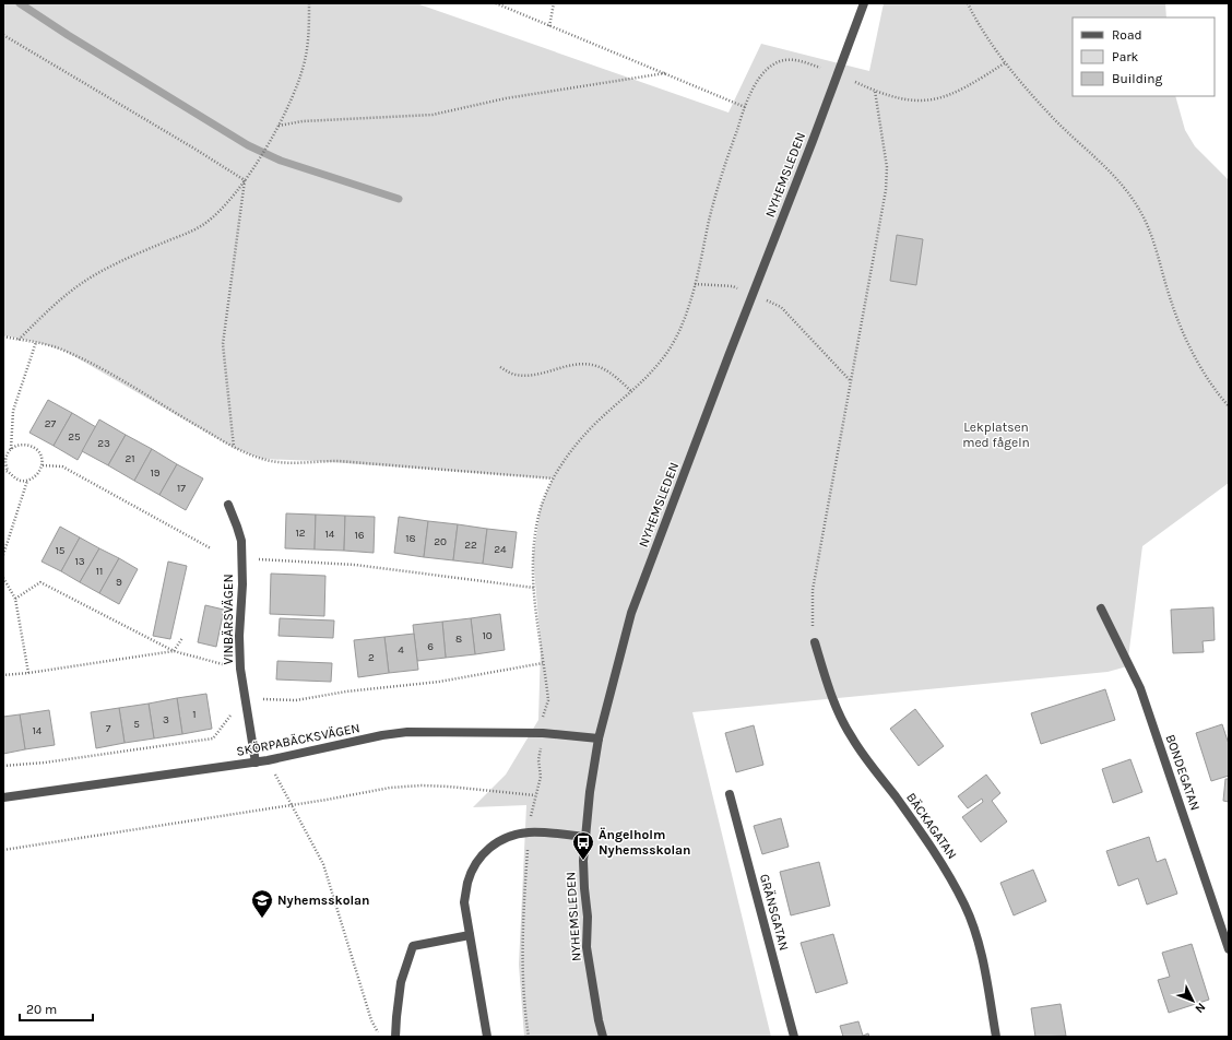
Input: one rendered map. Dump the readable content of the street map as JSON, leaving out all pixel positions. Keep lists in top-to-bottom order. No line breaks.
{"streets":{"street":["NYHEMSLEDEN","VINBÄRSVÄGEN","SKÖRPABÄCKSVÄGEN","BONDEGATAN","BÄCKAGATAN","GRÄNSGATAN"]},"crossings":[["NYHEMSLEDEN","SKÖRPABÄCKSVÄGEN"],["VINBÄRSVÄGEN","SKÖRPABÄCKSVÄGEN"]],"parks":["Lekplatsen med fågeln"],"places":{"bus stop":["Ängelholm Nyhemsskolan"],"school or university":["Nyhemsskolan"]},"house_numbers":["27","25","23","21","19","17","12","14","16","18","20","22","24","15","13","11","9","10","8","6","4","2","1","3","5","7","14"],"legend":["Road","Park","Building"],"scale_bar":"20 m","north":"bottom right"}
